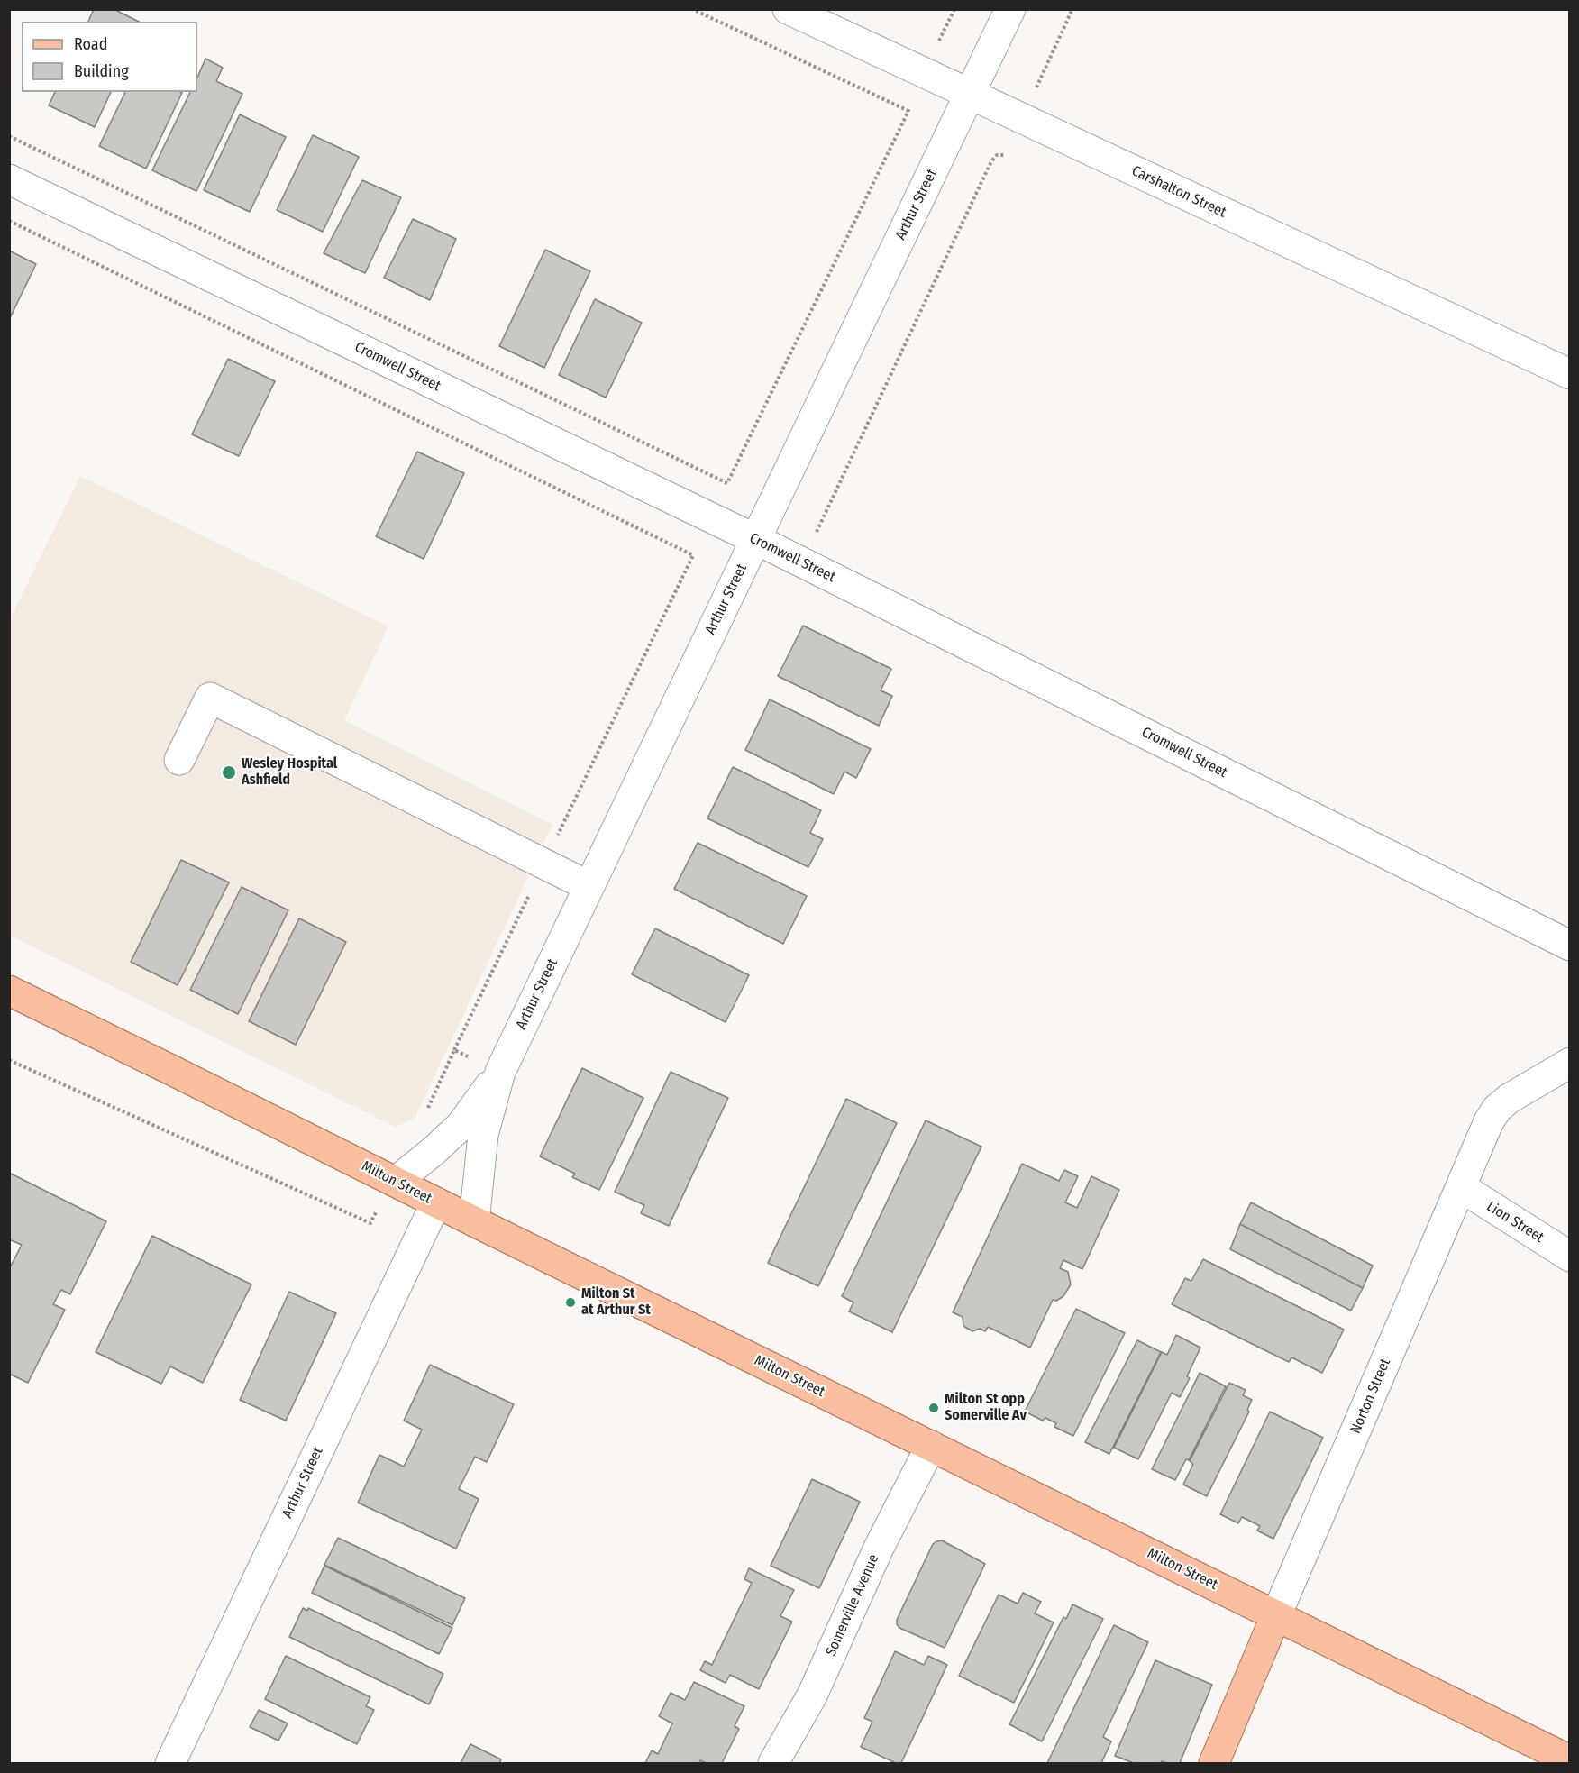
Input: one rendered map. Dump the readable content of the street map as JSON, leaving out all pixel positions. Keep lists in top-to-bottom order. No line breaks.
{"streets":{"main road":["Milton Street","Norton Street"],"street":["Carshalton Street","Arthur Street","Cromwell Street","Lion Street","Somerville Avenue"]},"crossings":[["Carshalton Street","Arthur Street"],["Arthur Street","Cromwell Street"],["Arthur Street","Milton Street"],["Milton Street","Norton Street"],["Milton Street","Somerville Avenue"],["Lion Street","Norton Street"]],"places":["Wesley Hospital Ashfield","Milton St at Arthur St","Milton St opp Somerville Av"],"legend":["Road","Building"]}
